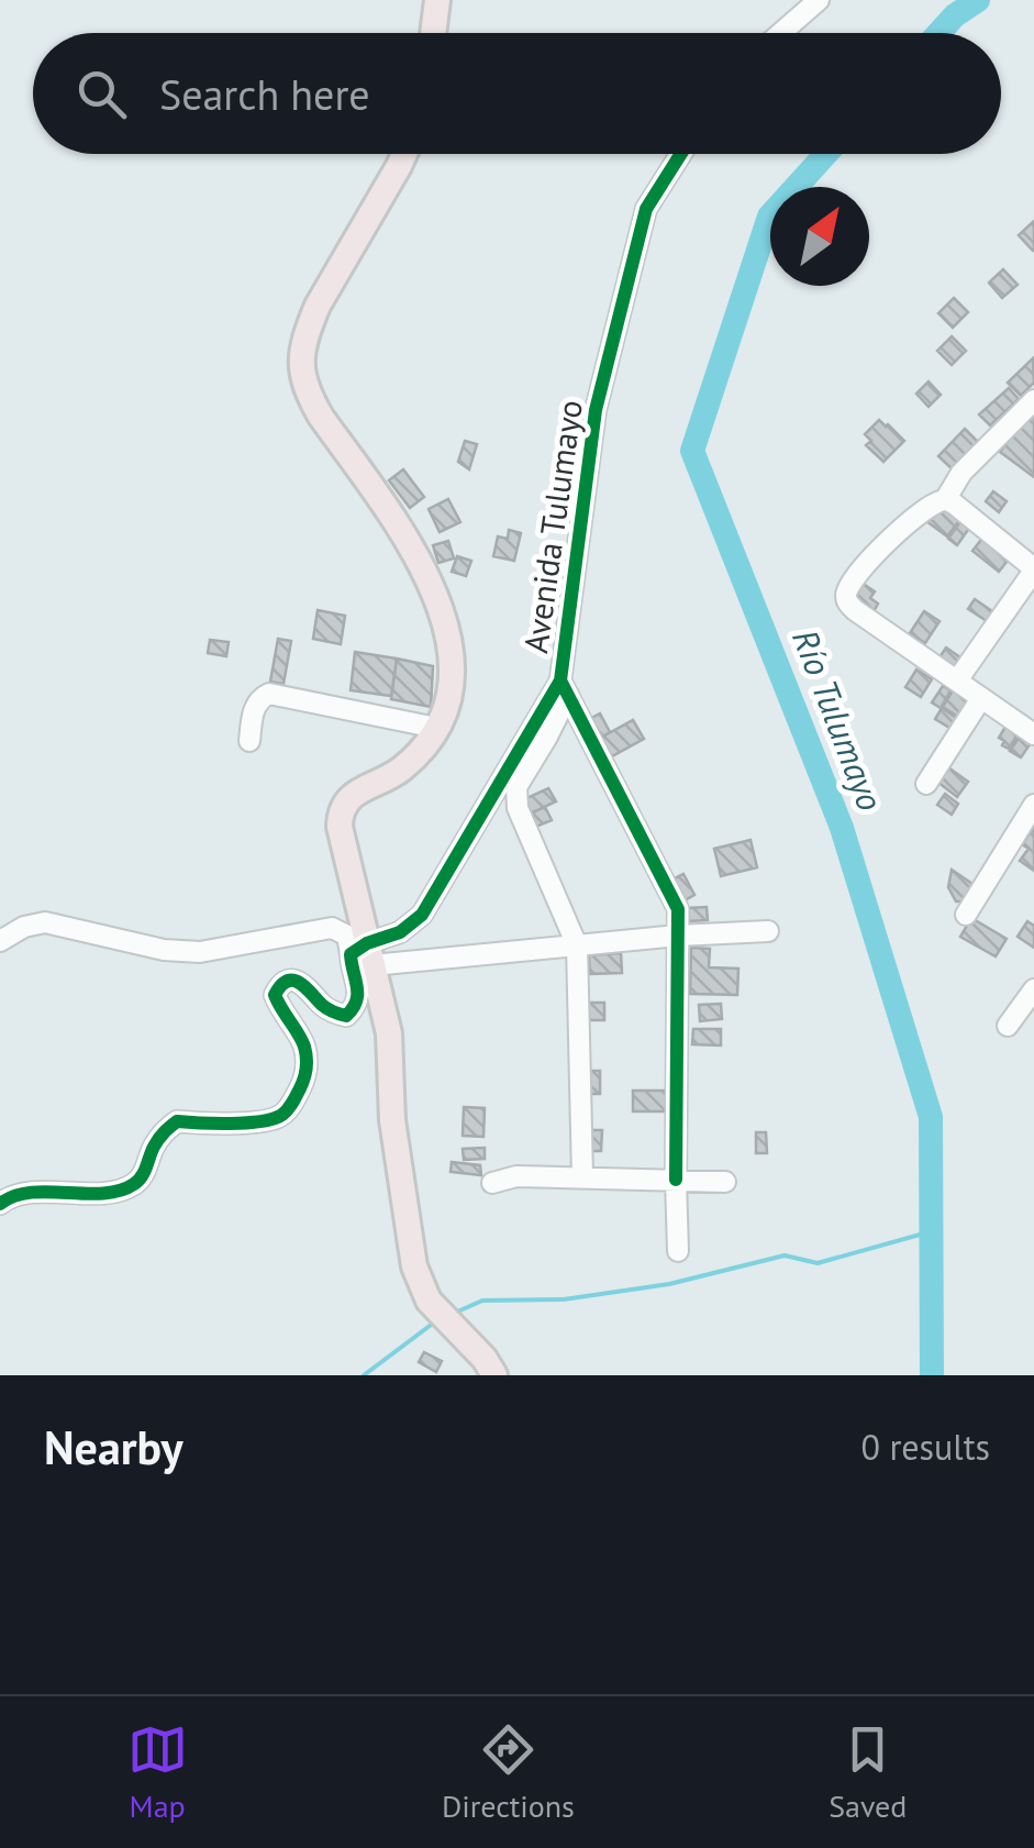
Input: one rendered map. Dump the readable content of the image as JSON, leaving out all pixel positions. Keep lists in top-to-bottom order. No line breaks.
{"streets":{"street":["Avenida Tulumayo"]},"water":["Río Tulumayo"],"north":"top right","page":{"search":"Search here","heading":["Nearby","0 results"],"nav":["Map","Directions","Saved"]}}
